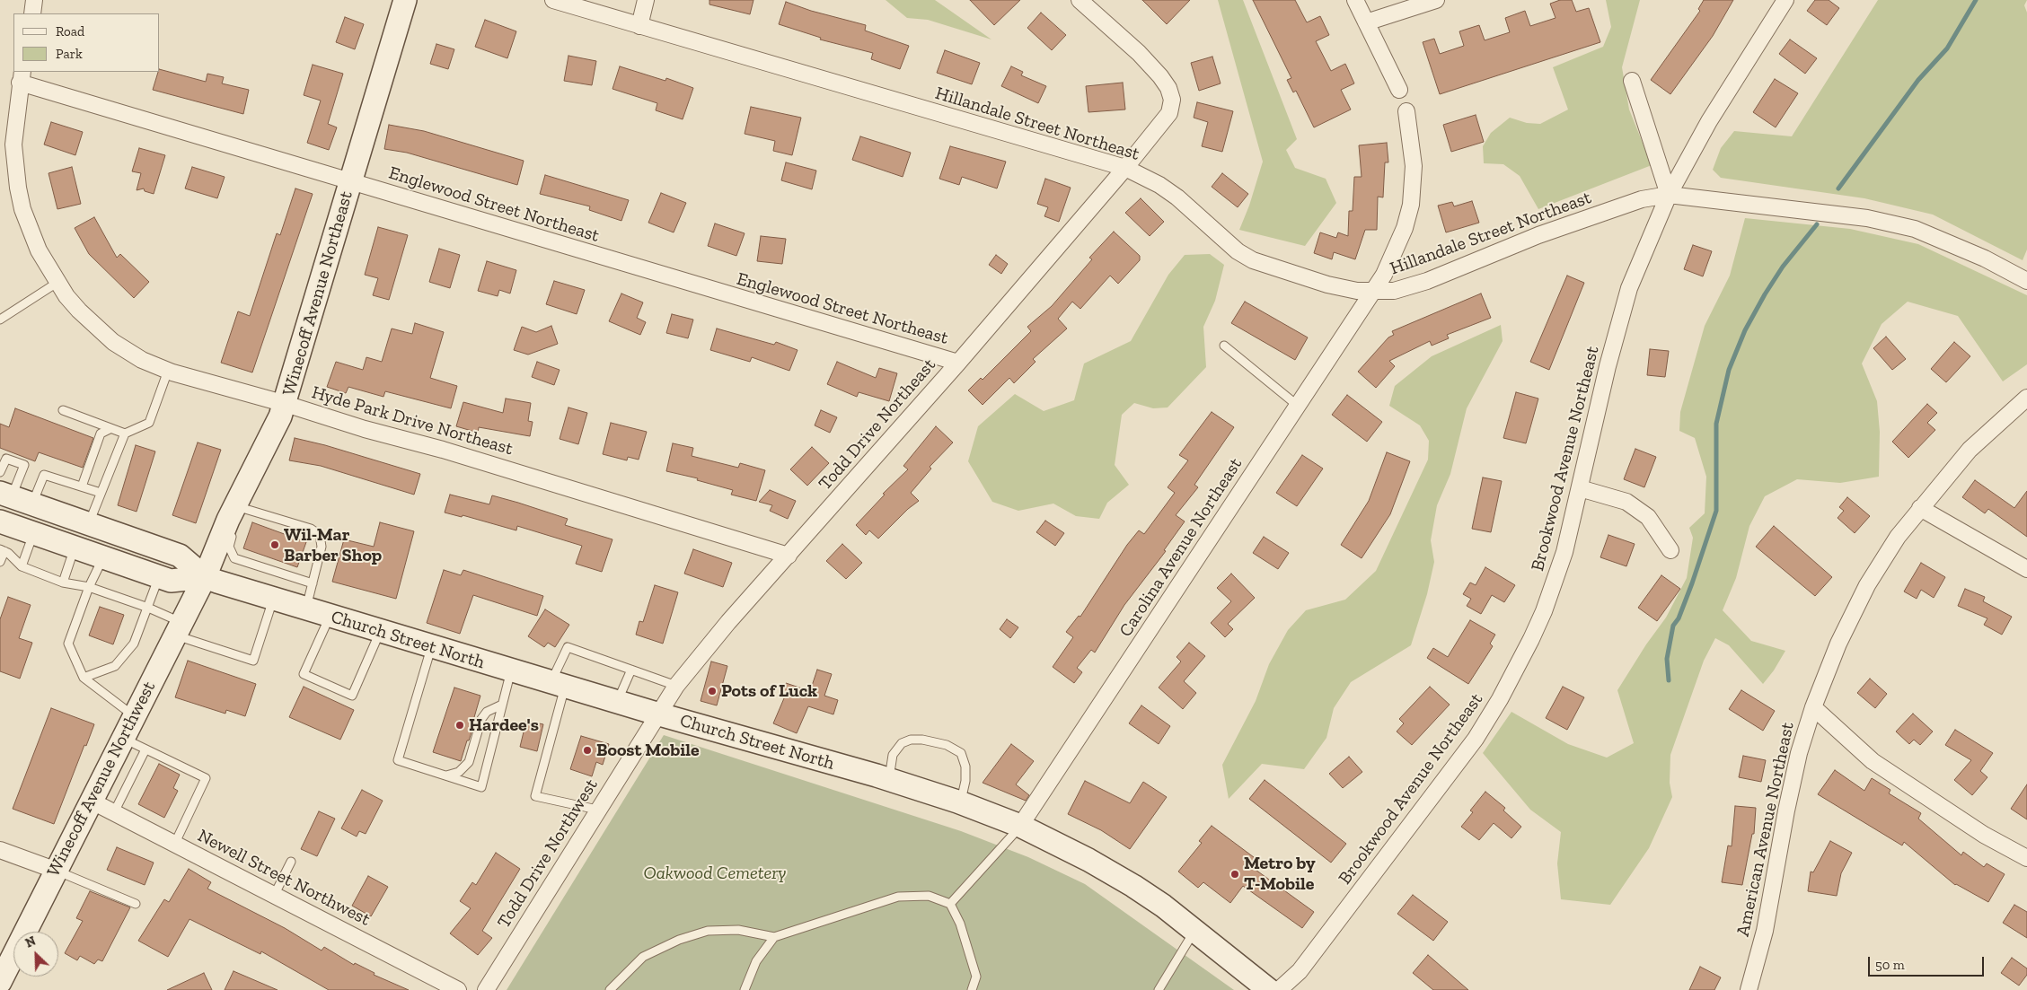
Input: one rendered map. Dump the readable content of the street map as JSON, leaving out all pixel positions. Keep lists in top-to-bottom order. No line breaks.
{"streets":{"main road":["Winecoff Avenue Northeast","Church Street North","Winecoff Avenue Northwest"],"street":["Hillandale Street Northeast","Englewood Street Northeast","Hyde Park Drive Northeast","Todd Drive Northeast","Brookwood Avenue Northeast","Carolina Avenue Northeast","American Avenue Northeast","Todd Drive Northwest","Newell Street Northwest"]},"crossings":[["Hillandale Street Northeast","Todd Drive Northeast"],["Hillandale Street Northeast","Brookwood Avenue Northeast"],["Hillandale Street Northeast","Carolina Avenue Northeast"],["Englewood Street Northeast","Winecoff Avenue Northeast"],["Englewood Street Northeast","Hyde Park Drive Northeast"],["Englewood Street Northeast","Todd Drive Northeast"],["Winecoff Avenue Northeast","Hyde Park Drive Northeast"],["Winecoff Avenue Northeast","Church Street North"],["Winecoff Avenue Northeast","Winecoff Avenue Northwest"],["Hyde Park Drive Northeast","Todd Drive Northeast"],["Todd Drive Northeast","Church Street North"],["Todd Drive Northeast","Todd Drive Northwest"],["Carolina Avenue Northeast","Church Street North"],["Church Street North","Winecoff Avenue Northwest"],["Church Street North","Todd Drive Northwest"],["Winecoff Avenue Northwest","Newell Street Northwest"]],"parks":["Oakwood Cemetery"],"places":["Wil-Mar Barber Shop","Pots of Luck","Hardee's","Boost Mobile","Metro by T-Mobile"],"legend":["Road","Park"],"scale_bar":"50 m","north":"top left"}
